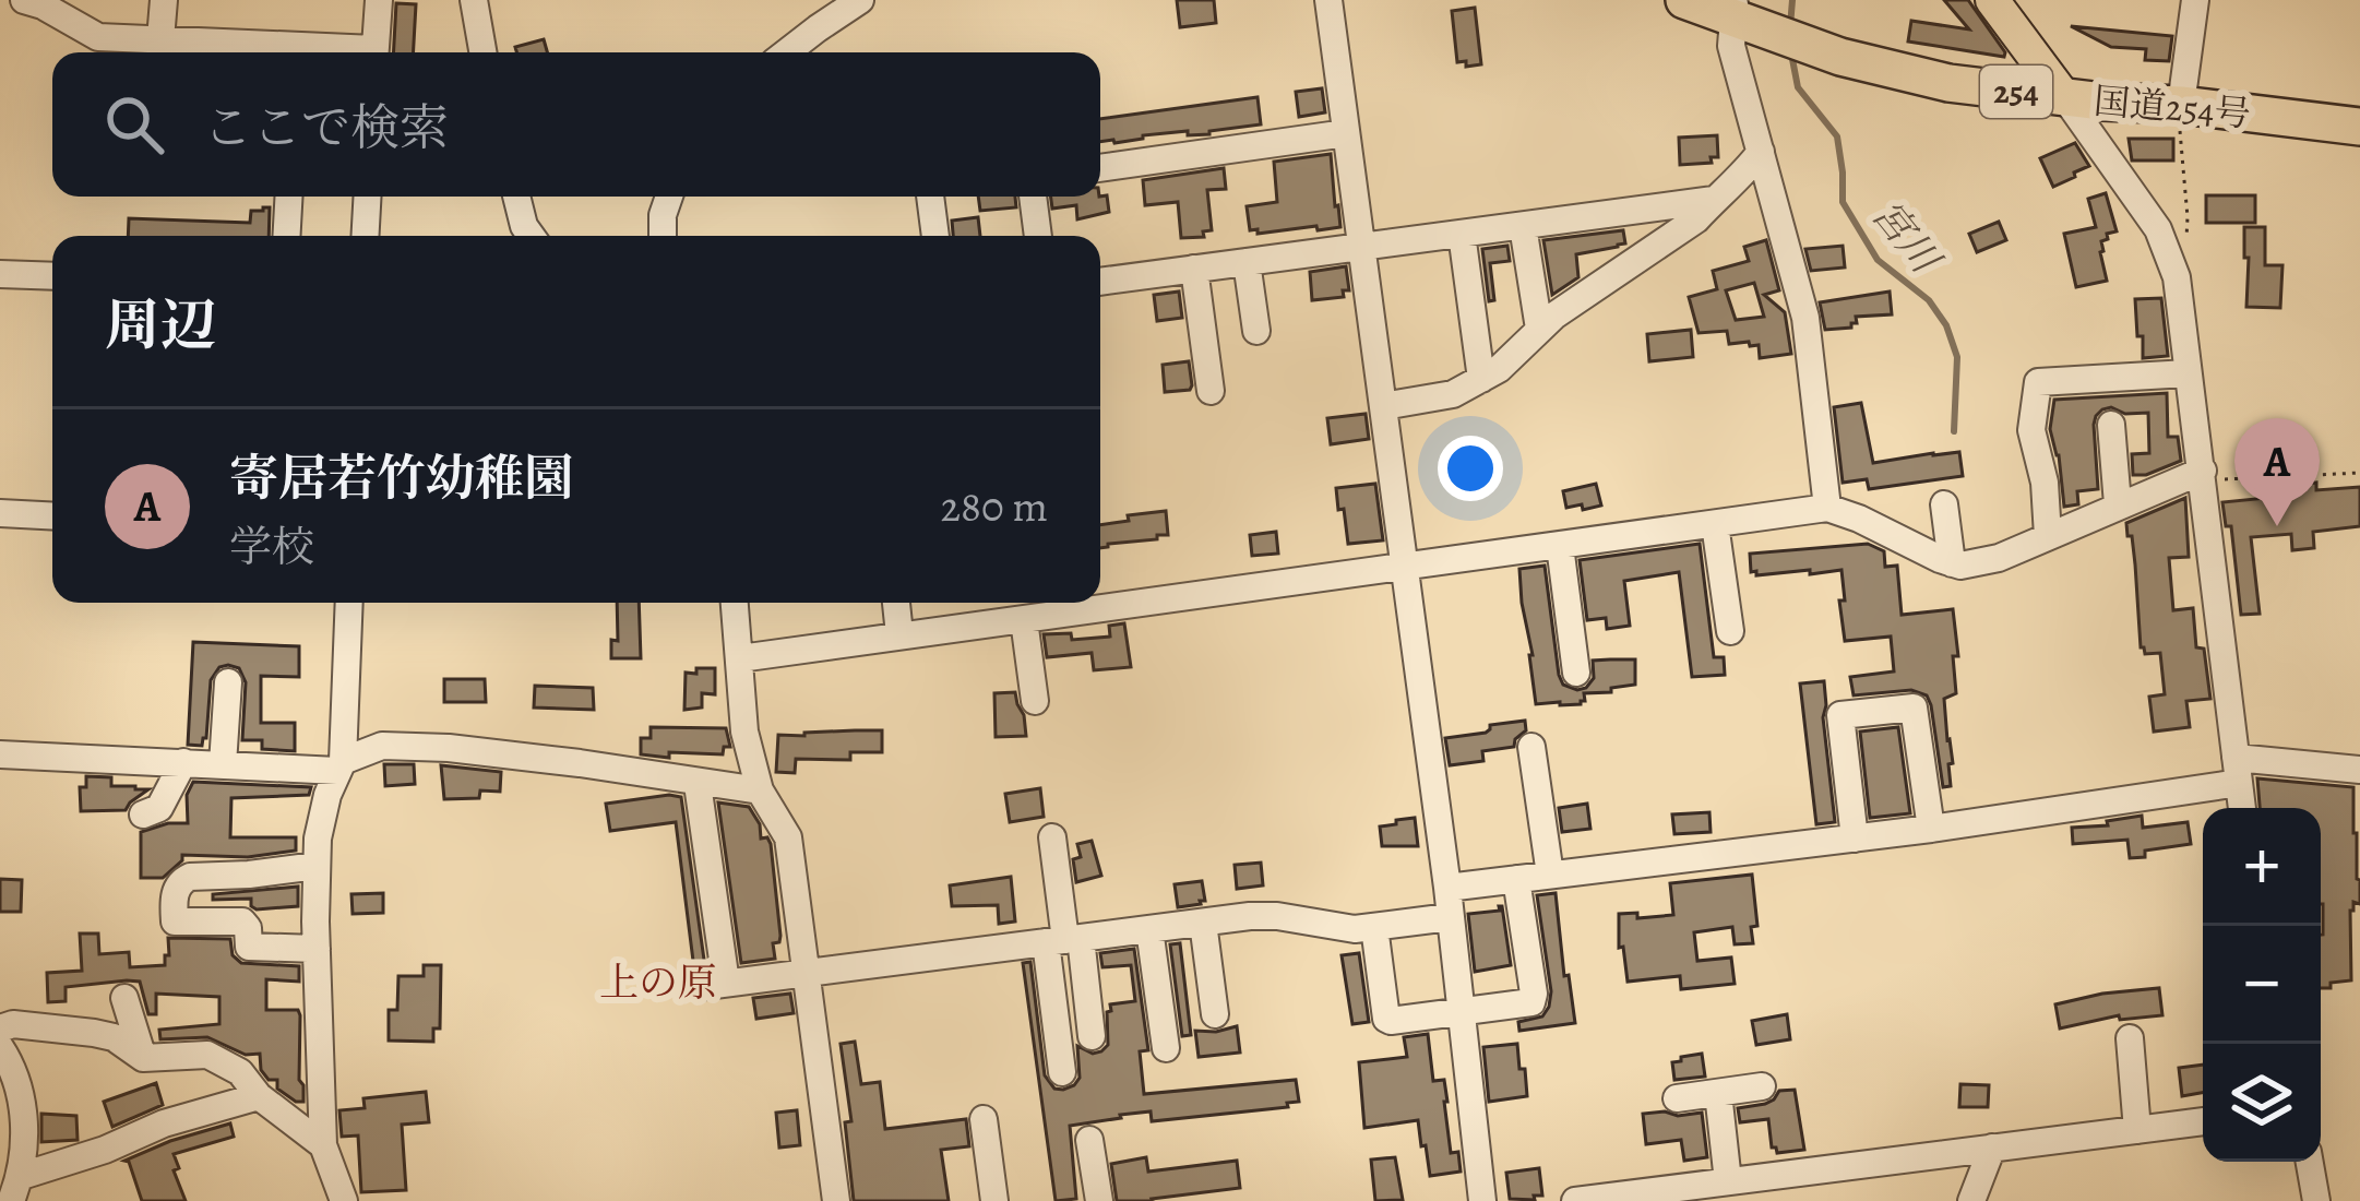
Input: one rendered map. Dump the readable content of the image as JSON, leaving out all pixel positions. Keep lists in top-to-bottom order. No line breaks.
{"streets":{"highway":["254","国道254号"]},"districts":["上の原"],"water":["宮川"],"page":{"search":"ここで検索","heading":"周辺","list":[{"mark":"A","name":"寄居若竹幼稚園","note":"学校","value":"280 m"}],"pins":"A","map_buttons":["+","−"]}}
